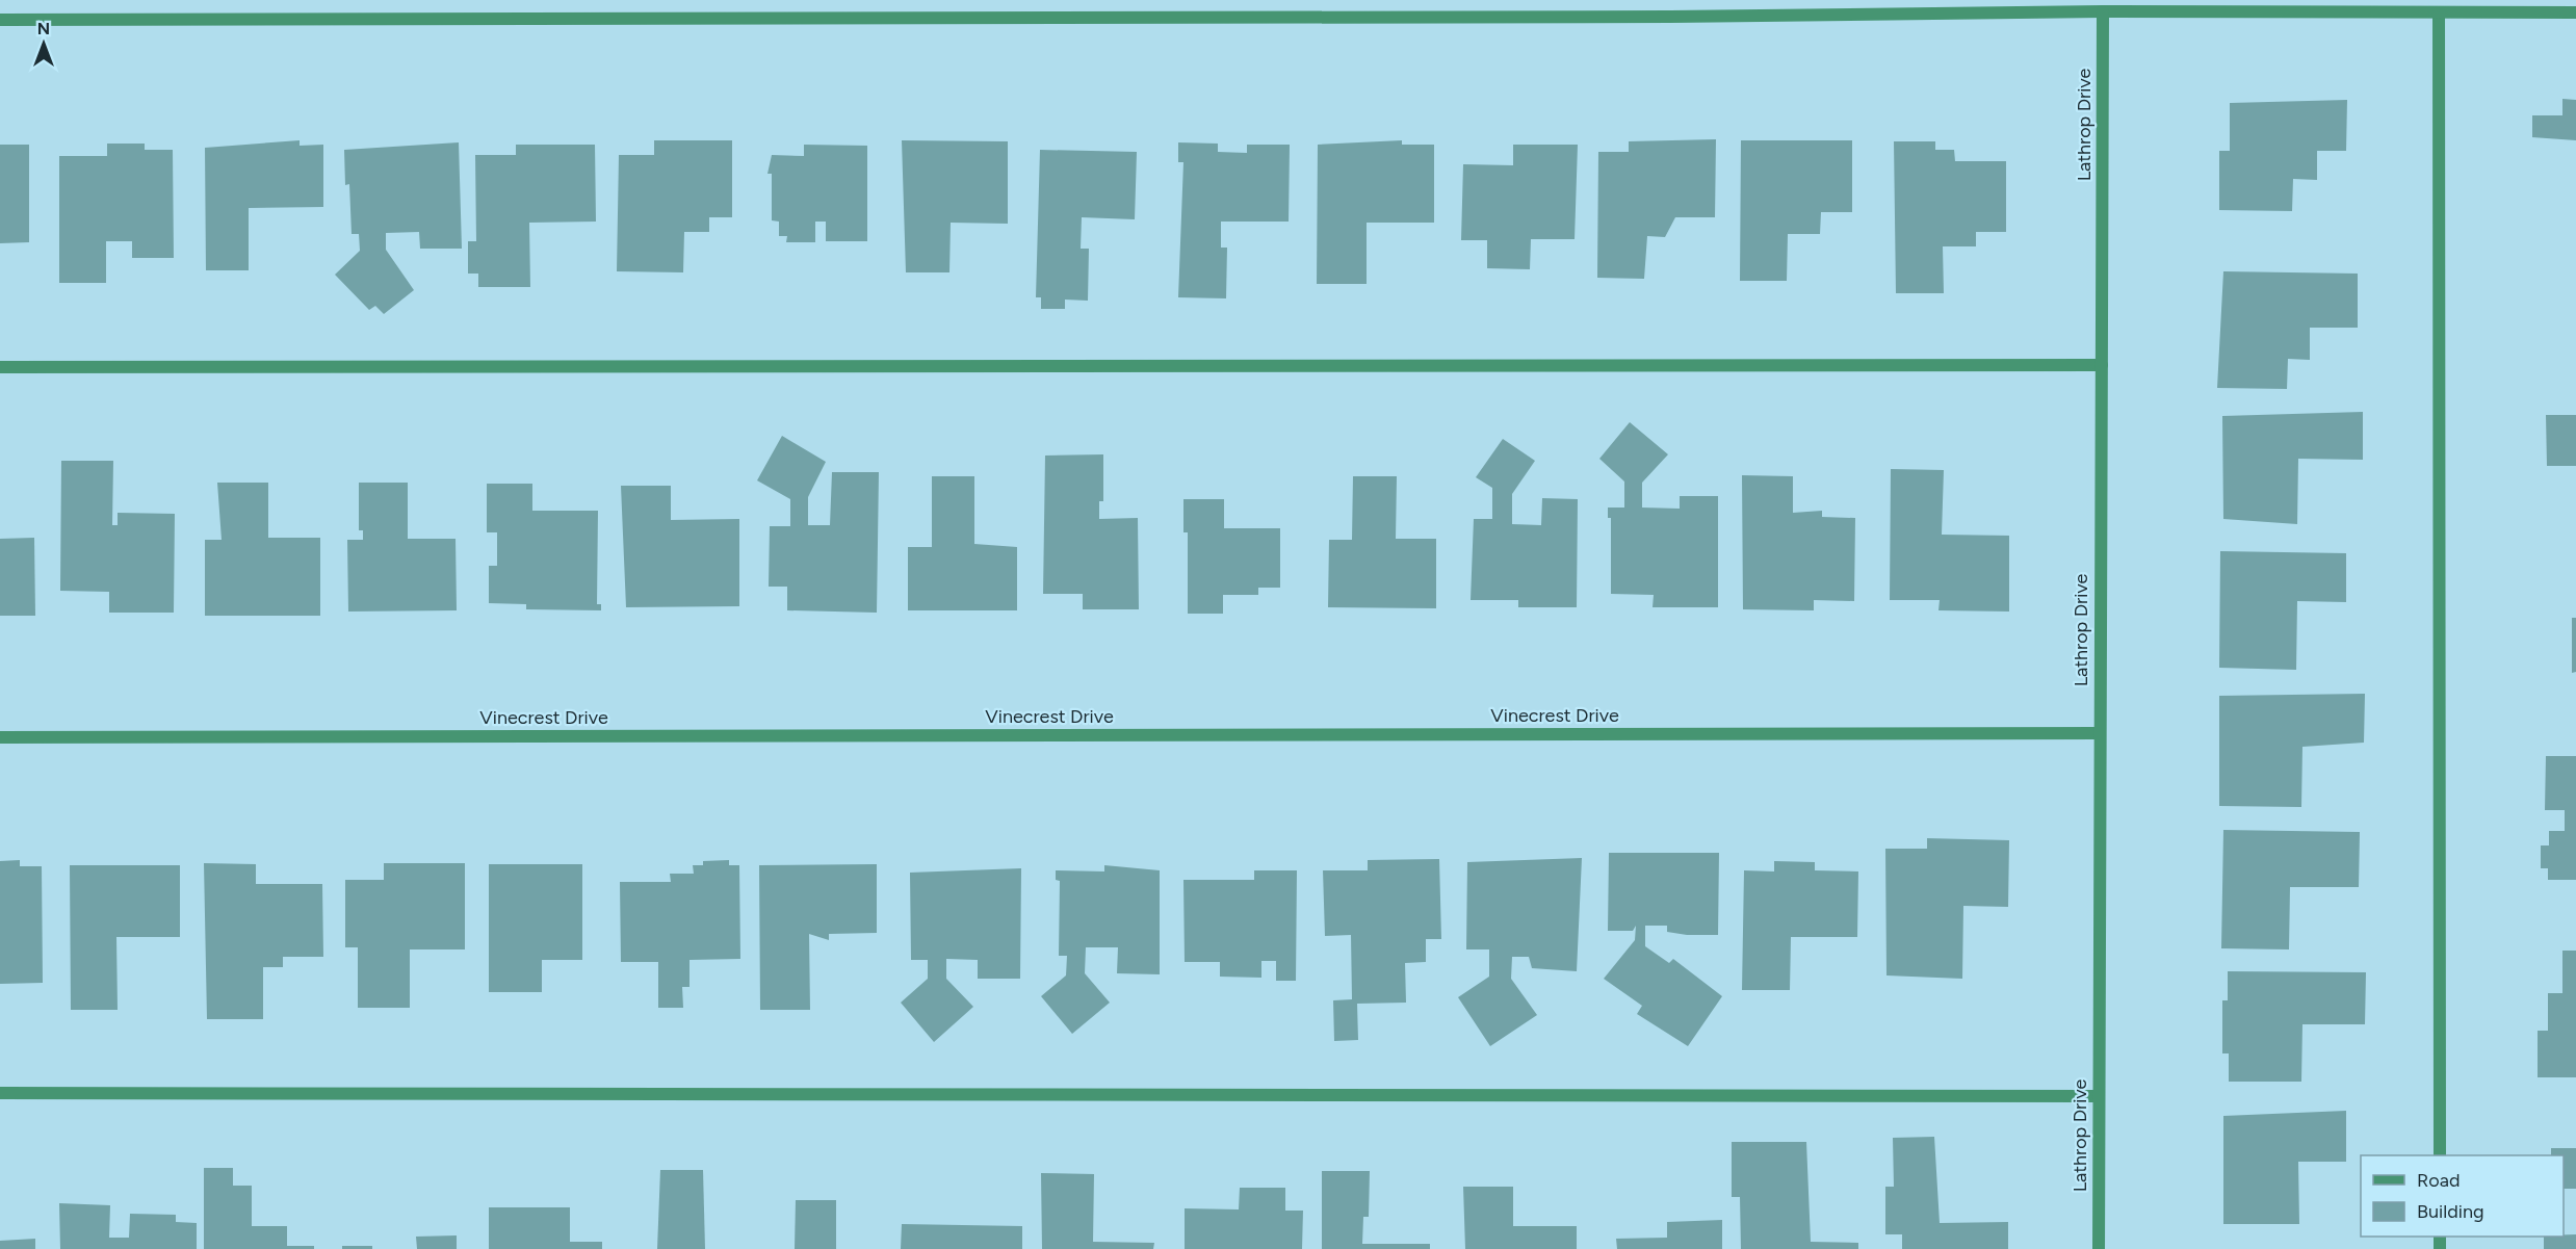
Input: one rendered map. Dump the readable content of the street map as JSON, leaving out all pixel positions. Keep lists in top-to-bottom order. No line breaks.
{"streets":{"street":["Lathrop Drive","Vinecrest Drive"]},"crossings":[["Lathrop Drive","Vinecrest Drive"]],"legend":["Road","Building"],"north":"top"}
